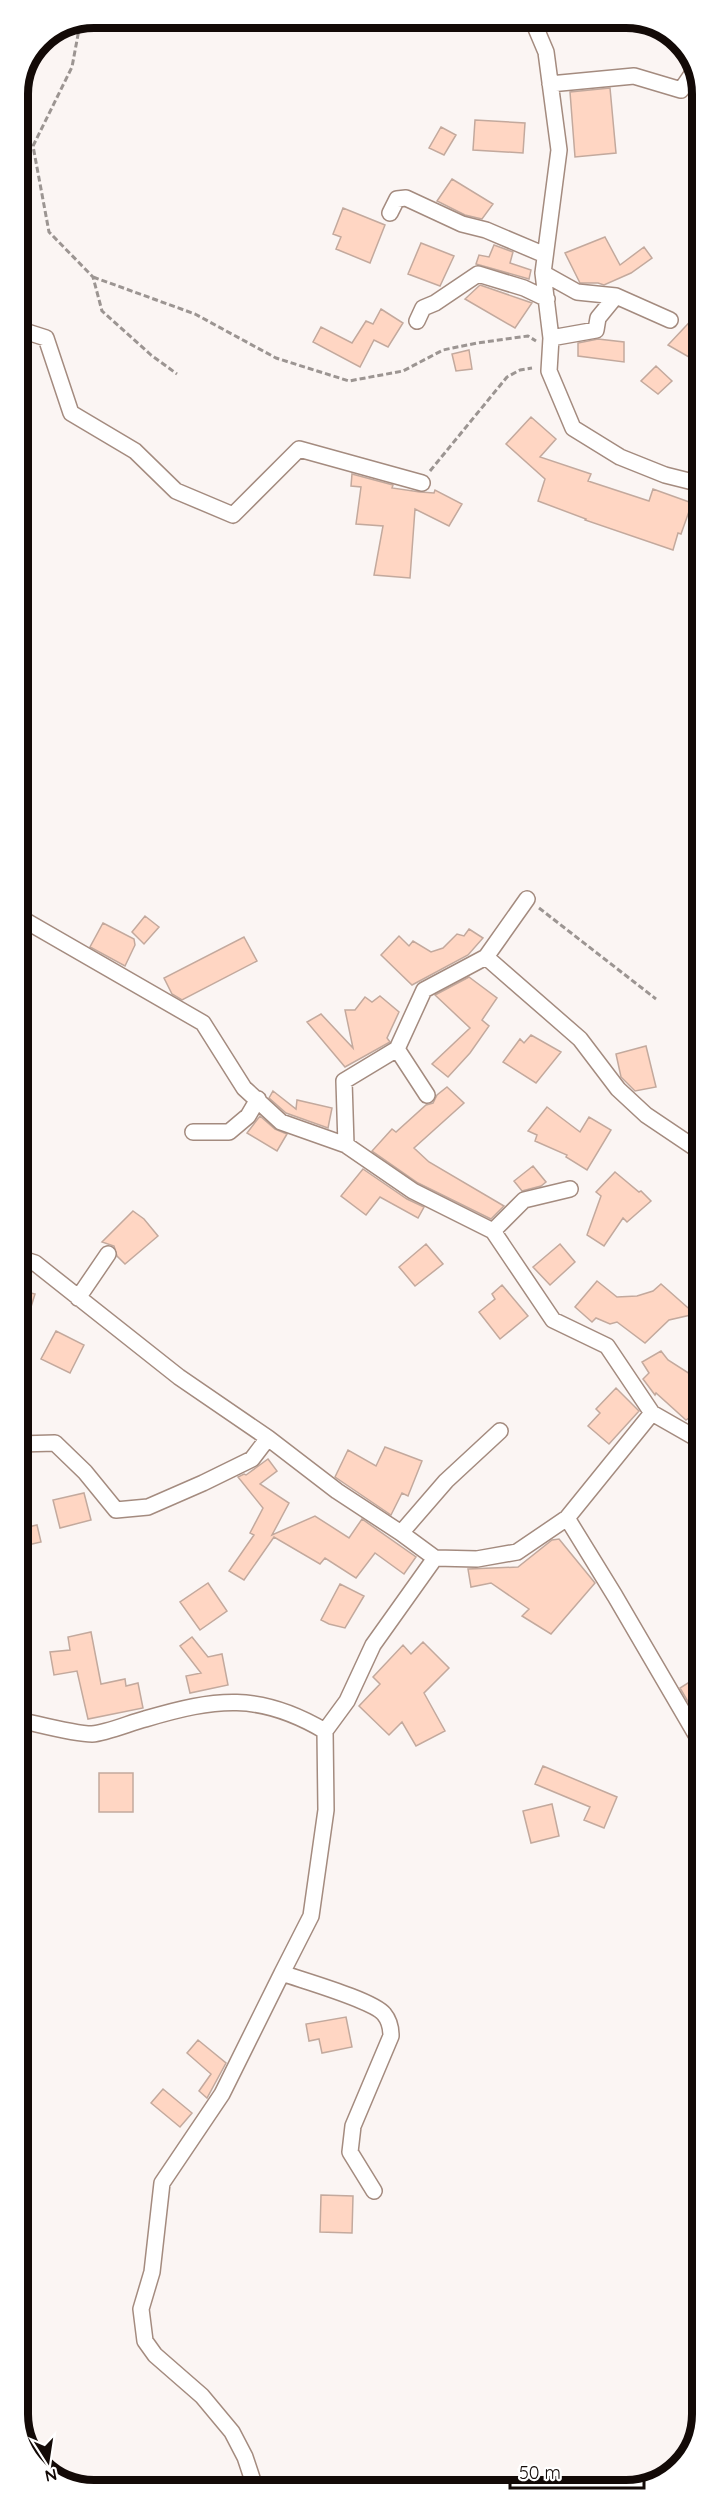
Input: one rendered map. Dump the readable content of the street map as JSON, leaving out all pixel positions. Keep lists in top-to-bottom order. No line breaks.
{"scale_bar":"50 m","north":"bottom"}
